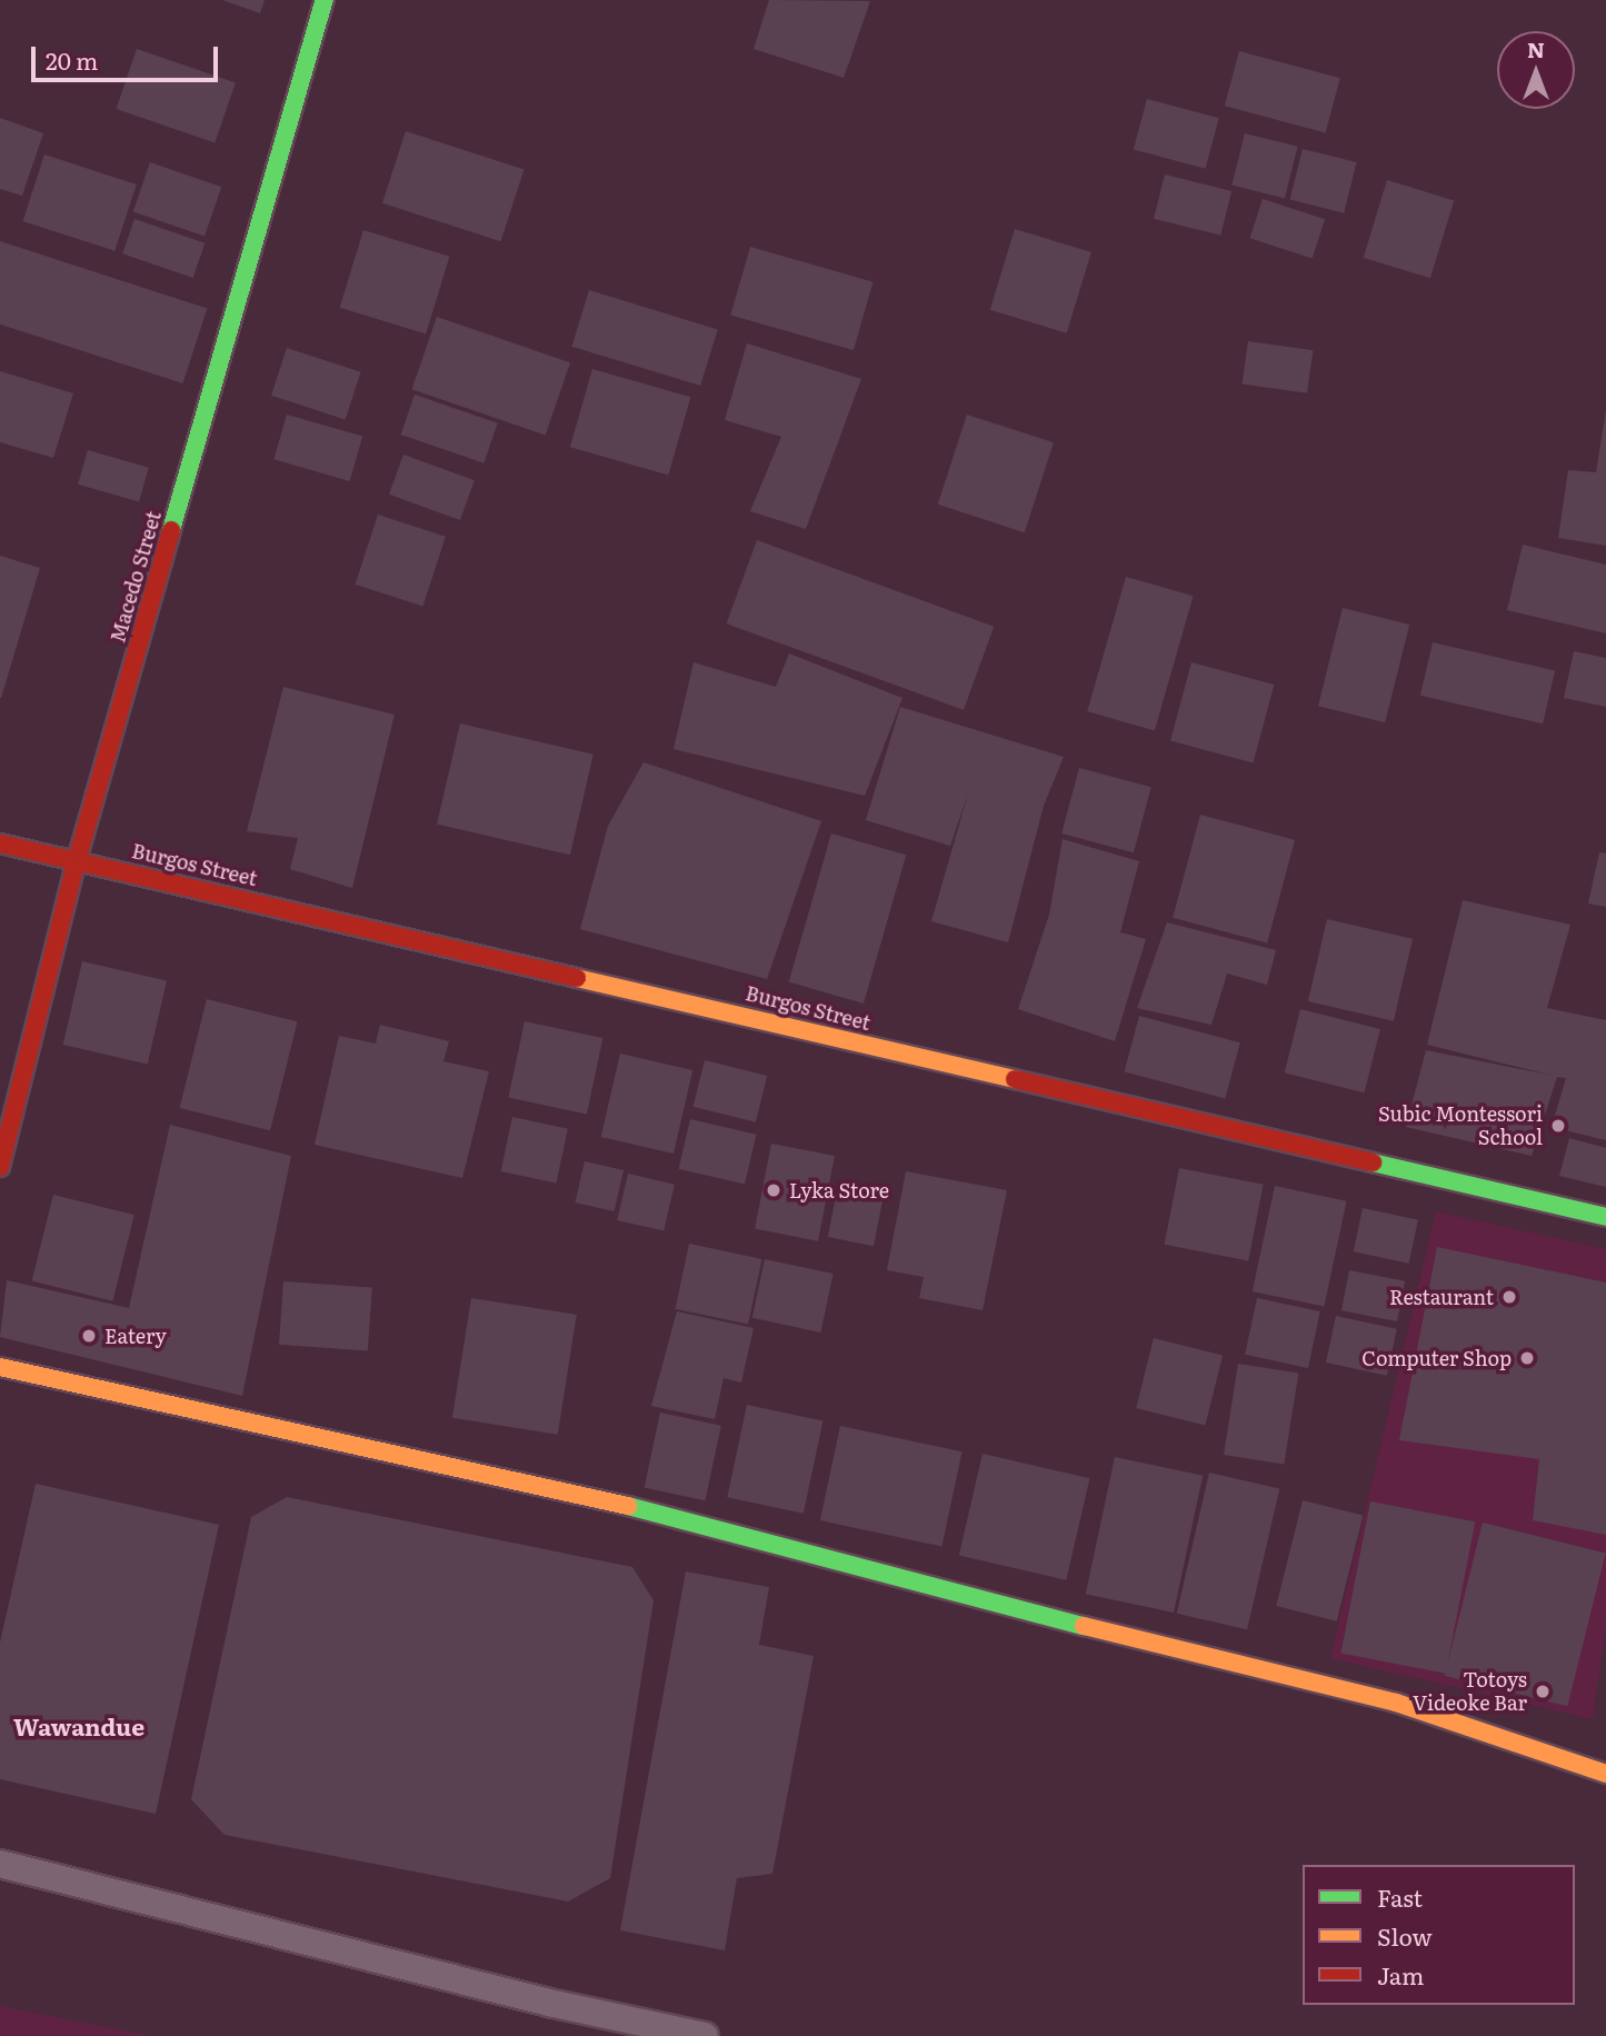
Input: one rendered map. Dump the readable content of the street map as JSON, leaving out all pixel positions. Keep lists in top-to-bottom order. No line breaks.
{"streets":{"street":["Macedo Street","Burgos Street"]},"crossings":[["Macedo Street","Burgos Street"]],"districts":["Wawandue"],"places":["Subic Montessori School","Lyka Store","Restaurant","Eatery","Computer Shop","Totoys Videoke Bar"],"legend":["Fast","Slow","Jam"],"scale_bar":"20 m","north":"top"}
